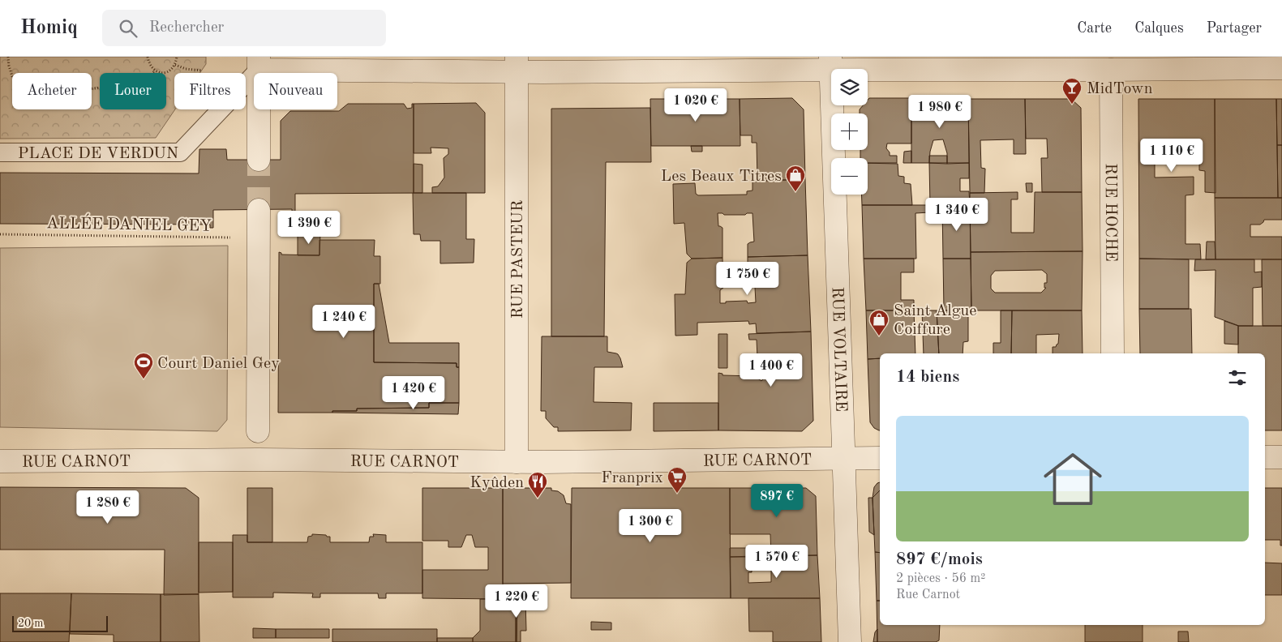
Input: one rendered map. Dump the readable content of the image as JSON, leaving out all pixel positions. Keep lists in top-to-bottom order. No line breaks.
{"streets":{"street":["RUE HOCHE","RUE PASTEUR","RUE VOLTAIRE","RUE CARNOT"],"lane":["PLACE DE VERDUN"],"path":["ALLÉE DANIEL GEY"]},"crossings":[["RUE PASTEUR","RUE CARNOT"],["RUE VOLTAIRE","RUE CARNOT"]],"places":{"bar":["MidTown"],"shop":["Les Beaux Titres","Saint Algue Coiffure"],"sports":["Court Daniel Gey"],"supermarket":["Franprix"],"restaurant":["Kyûden"]},"scale_bar":"20 m","page":{"header":"Homiq","search":"Rechercher","nav":["Carte","Calques","Partager"],"map_buttons":["+","−"],"chip":["Acheter","Louer","Filtres","Nouveau"],"price":["1 020 €","1 980 €","1 110 €","1 340 €","1 390 €","1 750 €","1 240 €","1 400 €","1 420 €","897 €","1 280 €","1 300 €","1 570 €","1 220 €"],"heading":"14 biens","list":[{"name":"897 €/mois","note":"2 pièces · 56 m² · Rue Carnot"}],"scale":"20 m"}}
